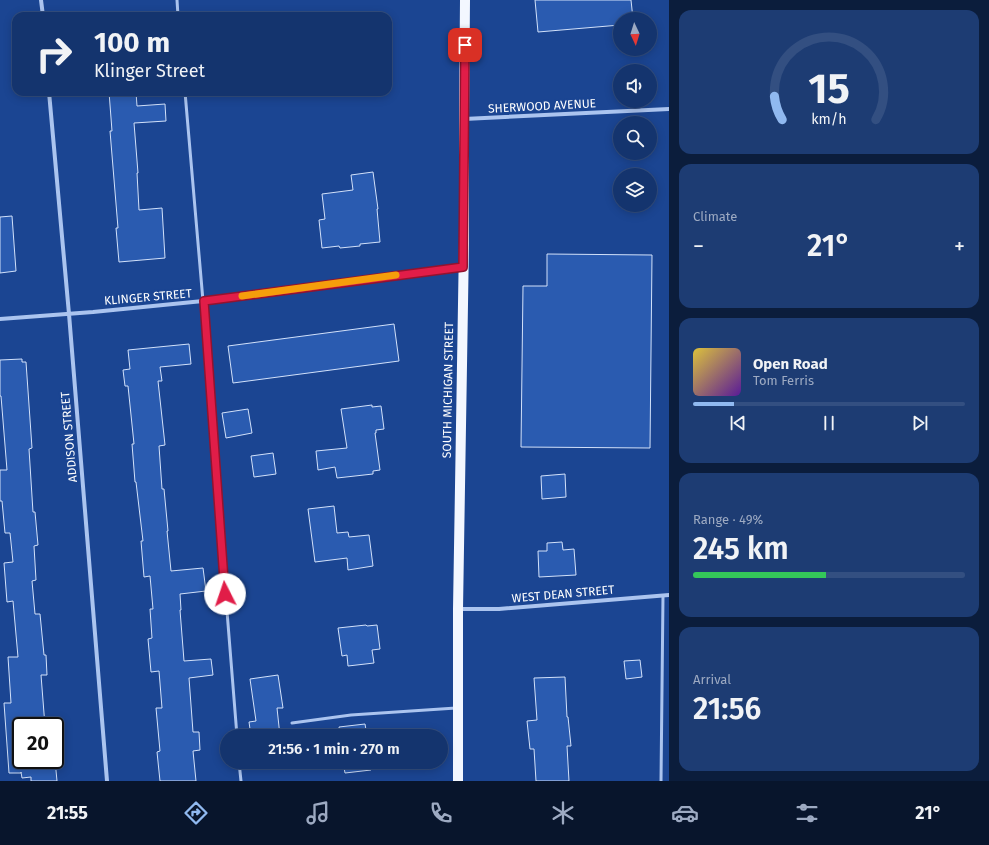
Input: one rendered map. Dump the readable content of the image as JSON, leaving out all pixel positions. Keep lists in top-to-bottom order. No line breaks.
{"streets":{"main road":["SOUTH MICHIGAN STREET"],"street":["SHERWOOD AVENUE","KLINGER STREET","ADDISON STREET","WEST DEAN STREET"]},"crossings":[["SHERWOOD AVENUE","SOUTH MICHIGAN STREET"],["KLINGER STREET","SOUTH MICHIGAN STREET"],["KLINGER STREET","ADDISON STREET"],["SOUTH MICHIGAN STREET","WEST DEAN STREET"]],"north":"bottom","page":{"turn":["100 m","Klinger Street"],"tile":["Climate",["Range · 49%","245 km"],["Arrival","21:56"]],"heat":["−","21°","+"],"song":["Open Road","Tom Ferris"],"limit":"20","trip":"21:56 · 1 min · 270 m","tabs":["21:55","21°"],"gauge":["15","km/h"]}}
